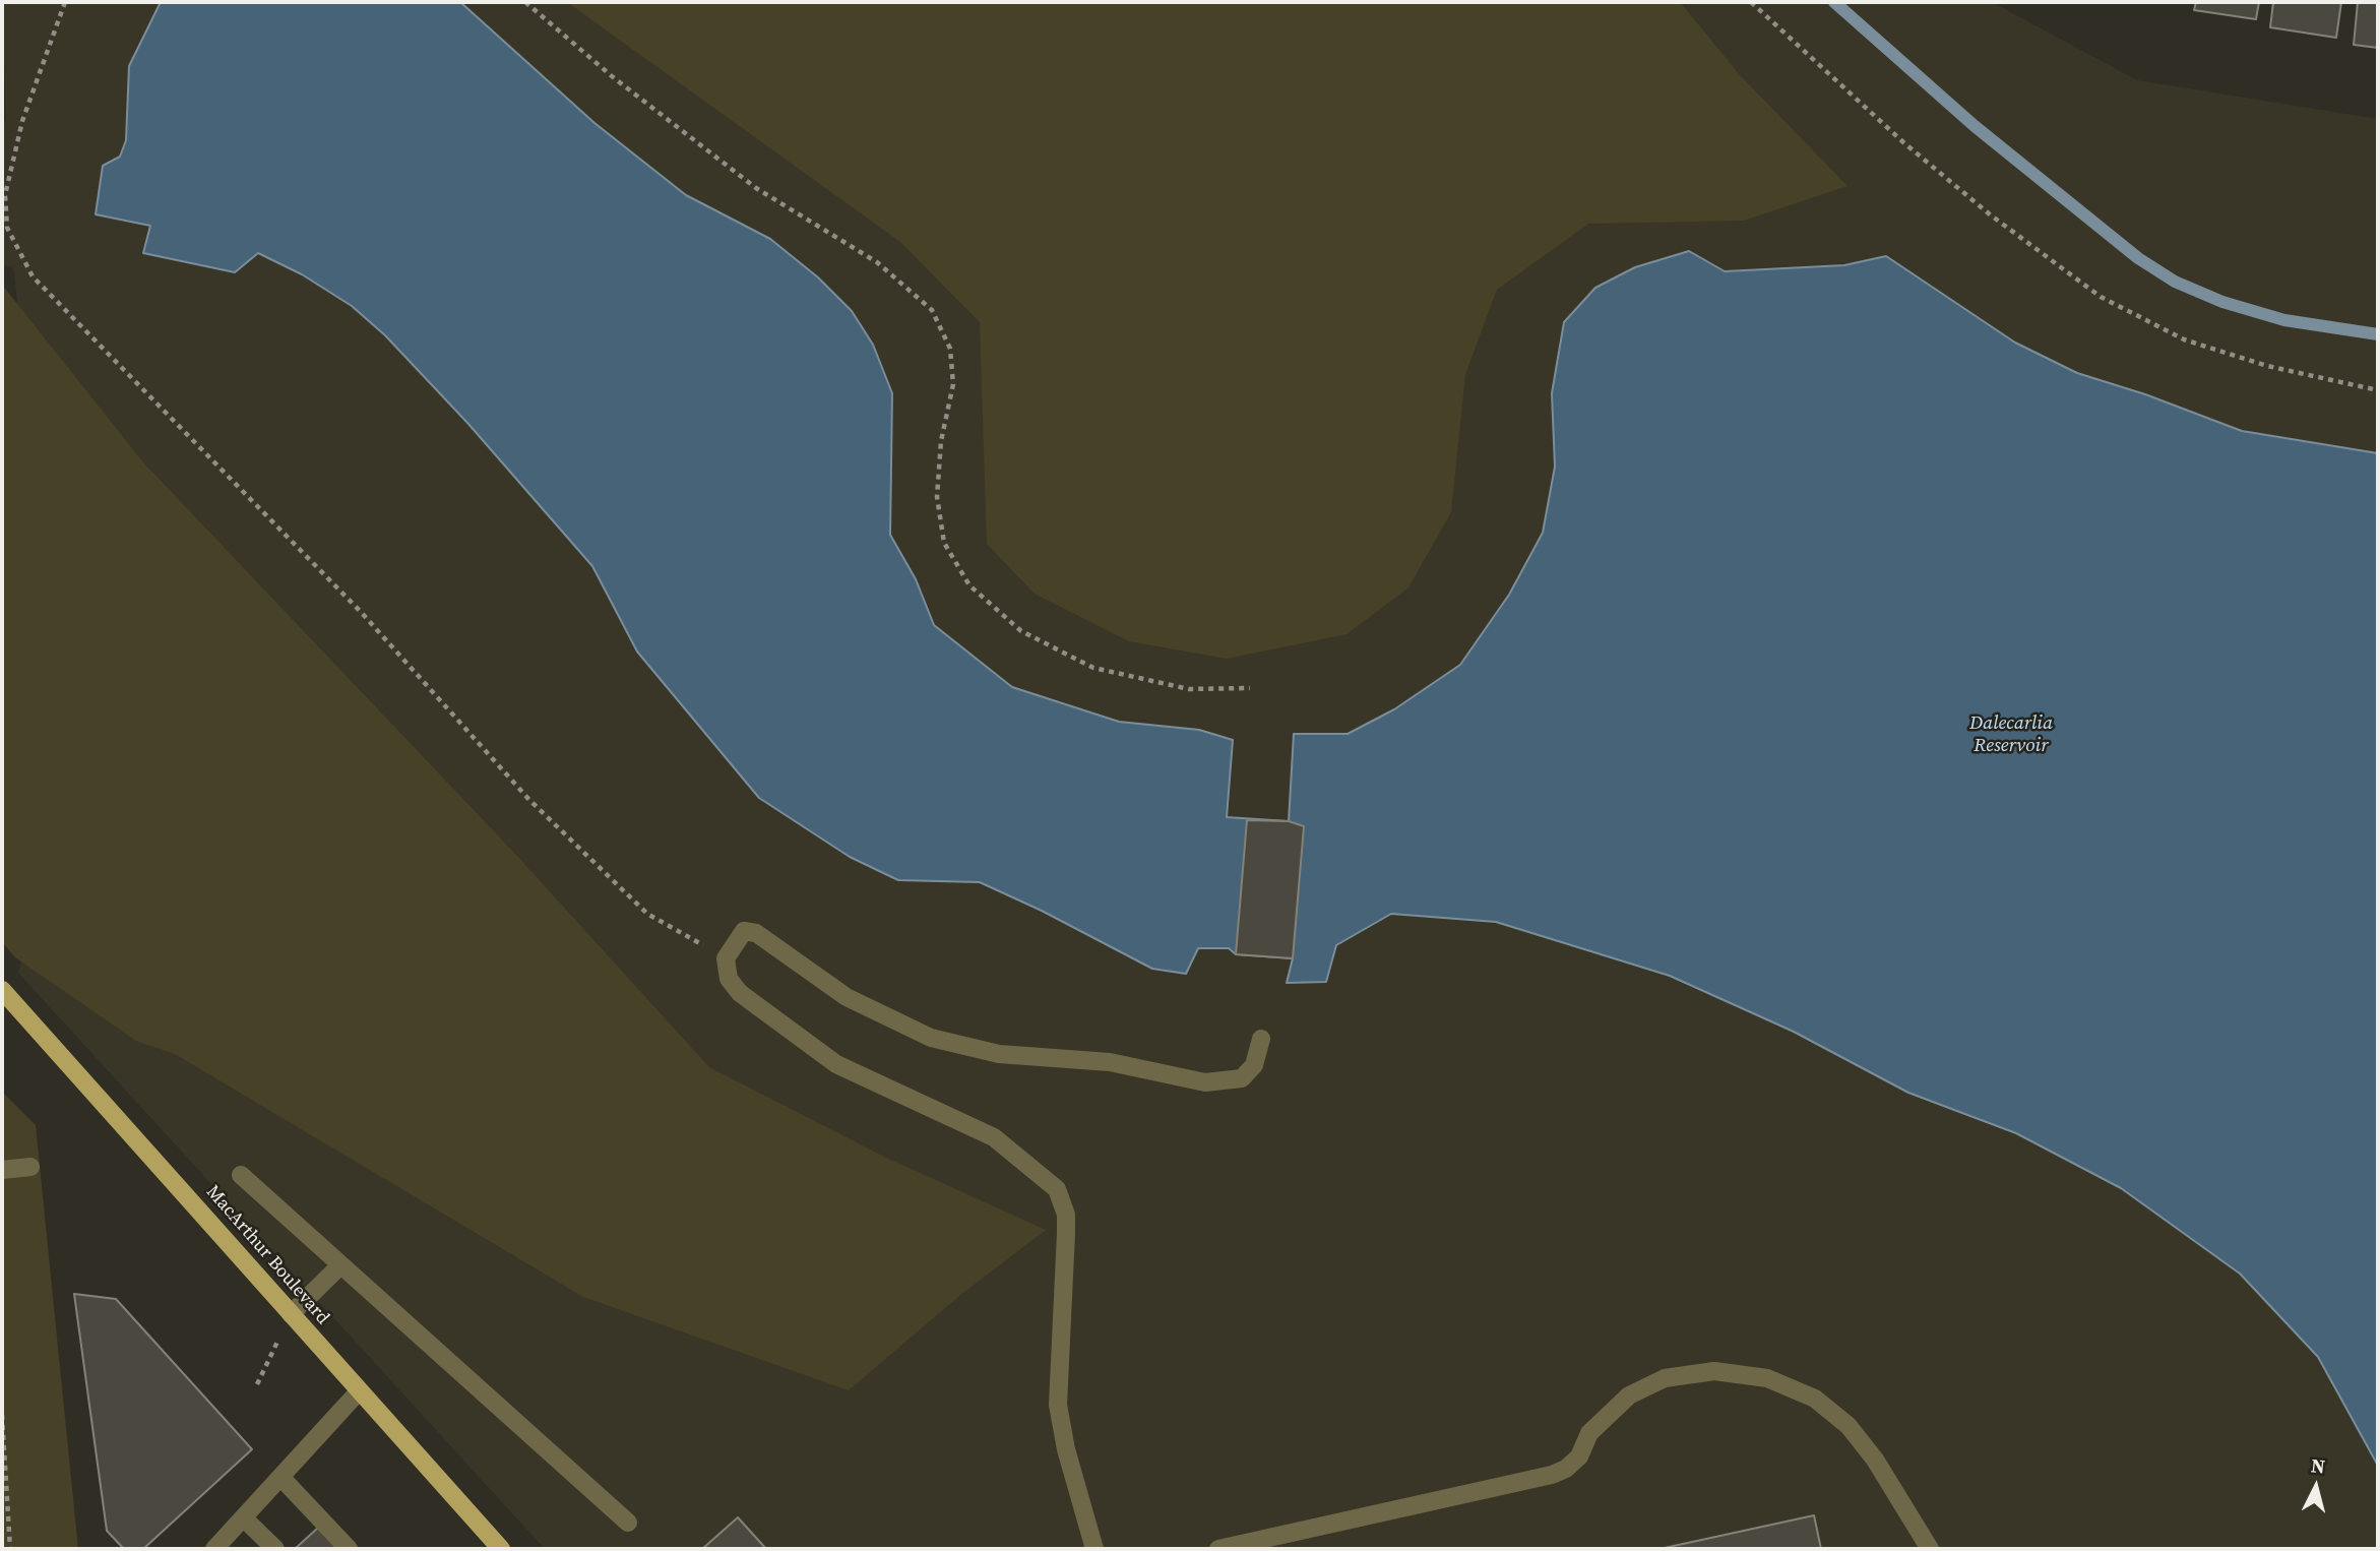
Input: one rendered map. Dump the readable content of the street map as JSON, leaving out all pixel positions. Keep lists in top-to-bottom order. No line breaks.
{"streets":{"main road":["MacArthur Boulevard"]},"water":["Dalecarlia Reservoir"],"north":"top"}
